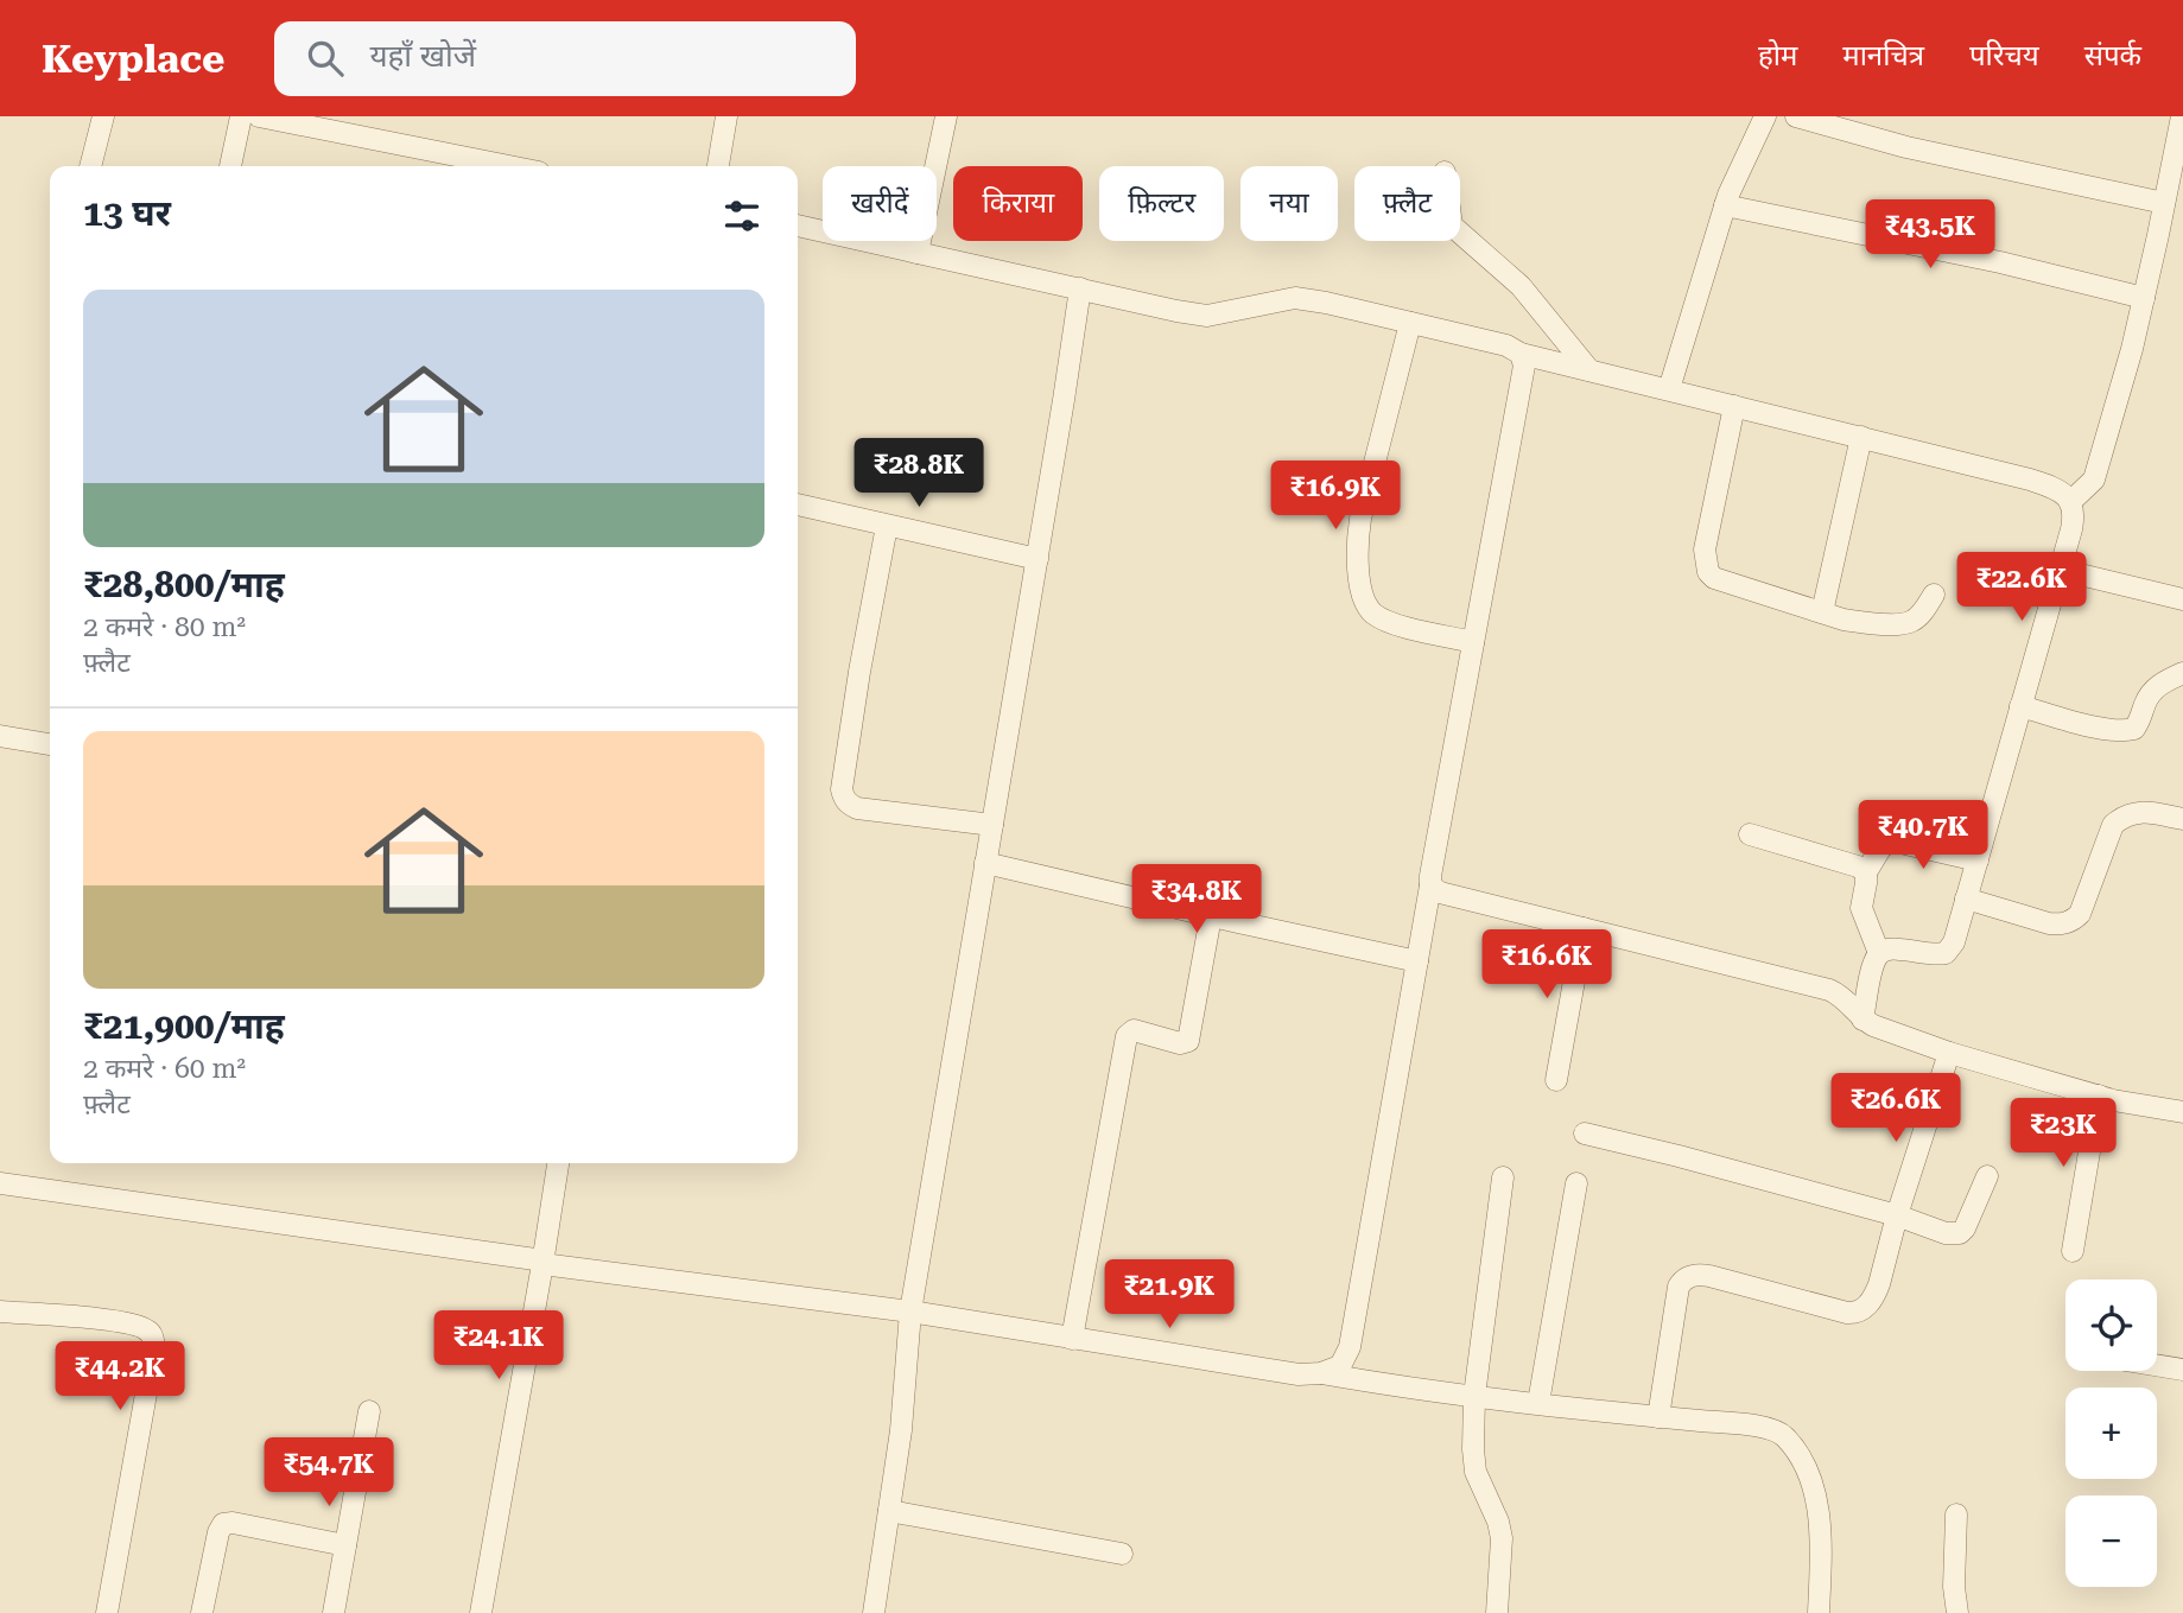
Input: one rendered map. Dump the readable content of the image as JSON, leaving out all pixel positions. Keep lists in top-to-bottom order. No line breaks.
{"page":{"header":"Keyplace","search":"यहाँ खोजें","nav":["होम","मानचित्र","परिचय","संपर्क"],"chip":["खरीदें","किराया","फ़िल्टर","नया","फ़्लैट"],"heading":"13 घर","price":["₹43.5K","₹28.8K","₹16.9K","₹22.6K","₹40.7K","₹34.8K","₹16.6K","₹26.6K","₹23K","₹21.9K","₹24.1K","₹44.2K","₹54.7K"],"list":[{"name":"₹28,800/माह","note":"2 कमरे · 80 m² · फ़्लैट"},{"name":"₹21,900/माह","note":"2 कमरे · 60 m² · फ़्लैट"}],"map_buttons":["+","−"]}}
